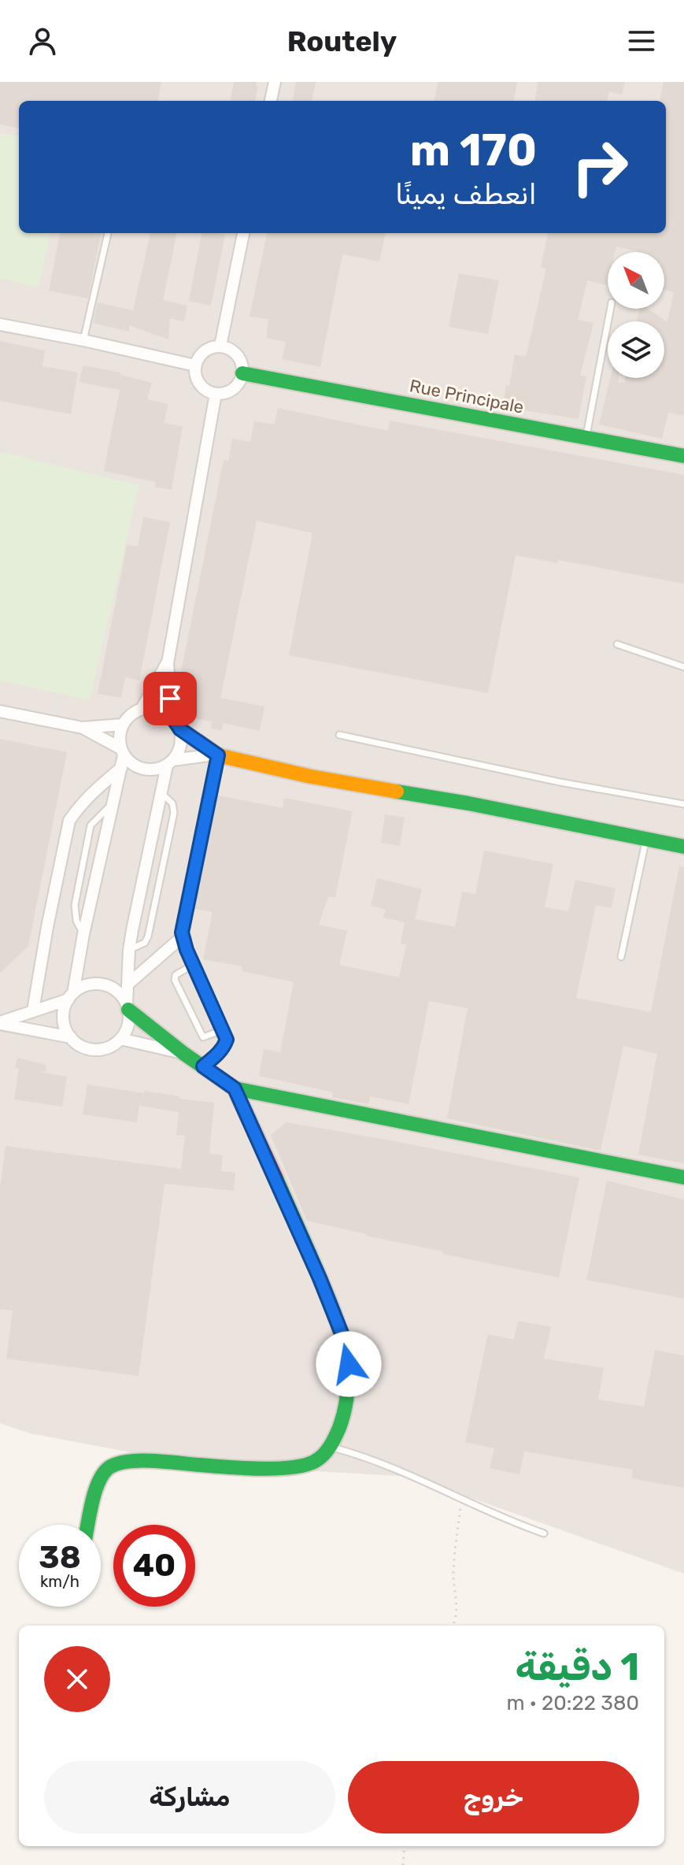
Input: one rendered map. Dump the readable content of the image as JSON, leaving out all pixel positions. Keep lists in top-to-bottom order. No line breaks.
{"streets":{"street":["Rue Principale"]},"north":"top left","page":{"header":"Routely","turn":["170 m","انعطف يمينًا"],"speed":"38 km/h","limit":"40","heading":["1 دقيقة","380 m · 20:22"],"buttons":["خروج","مشاركة"]}}
